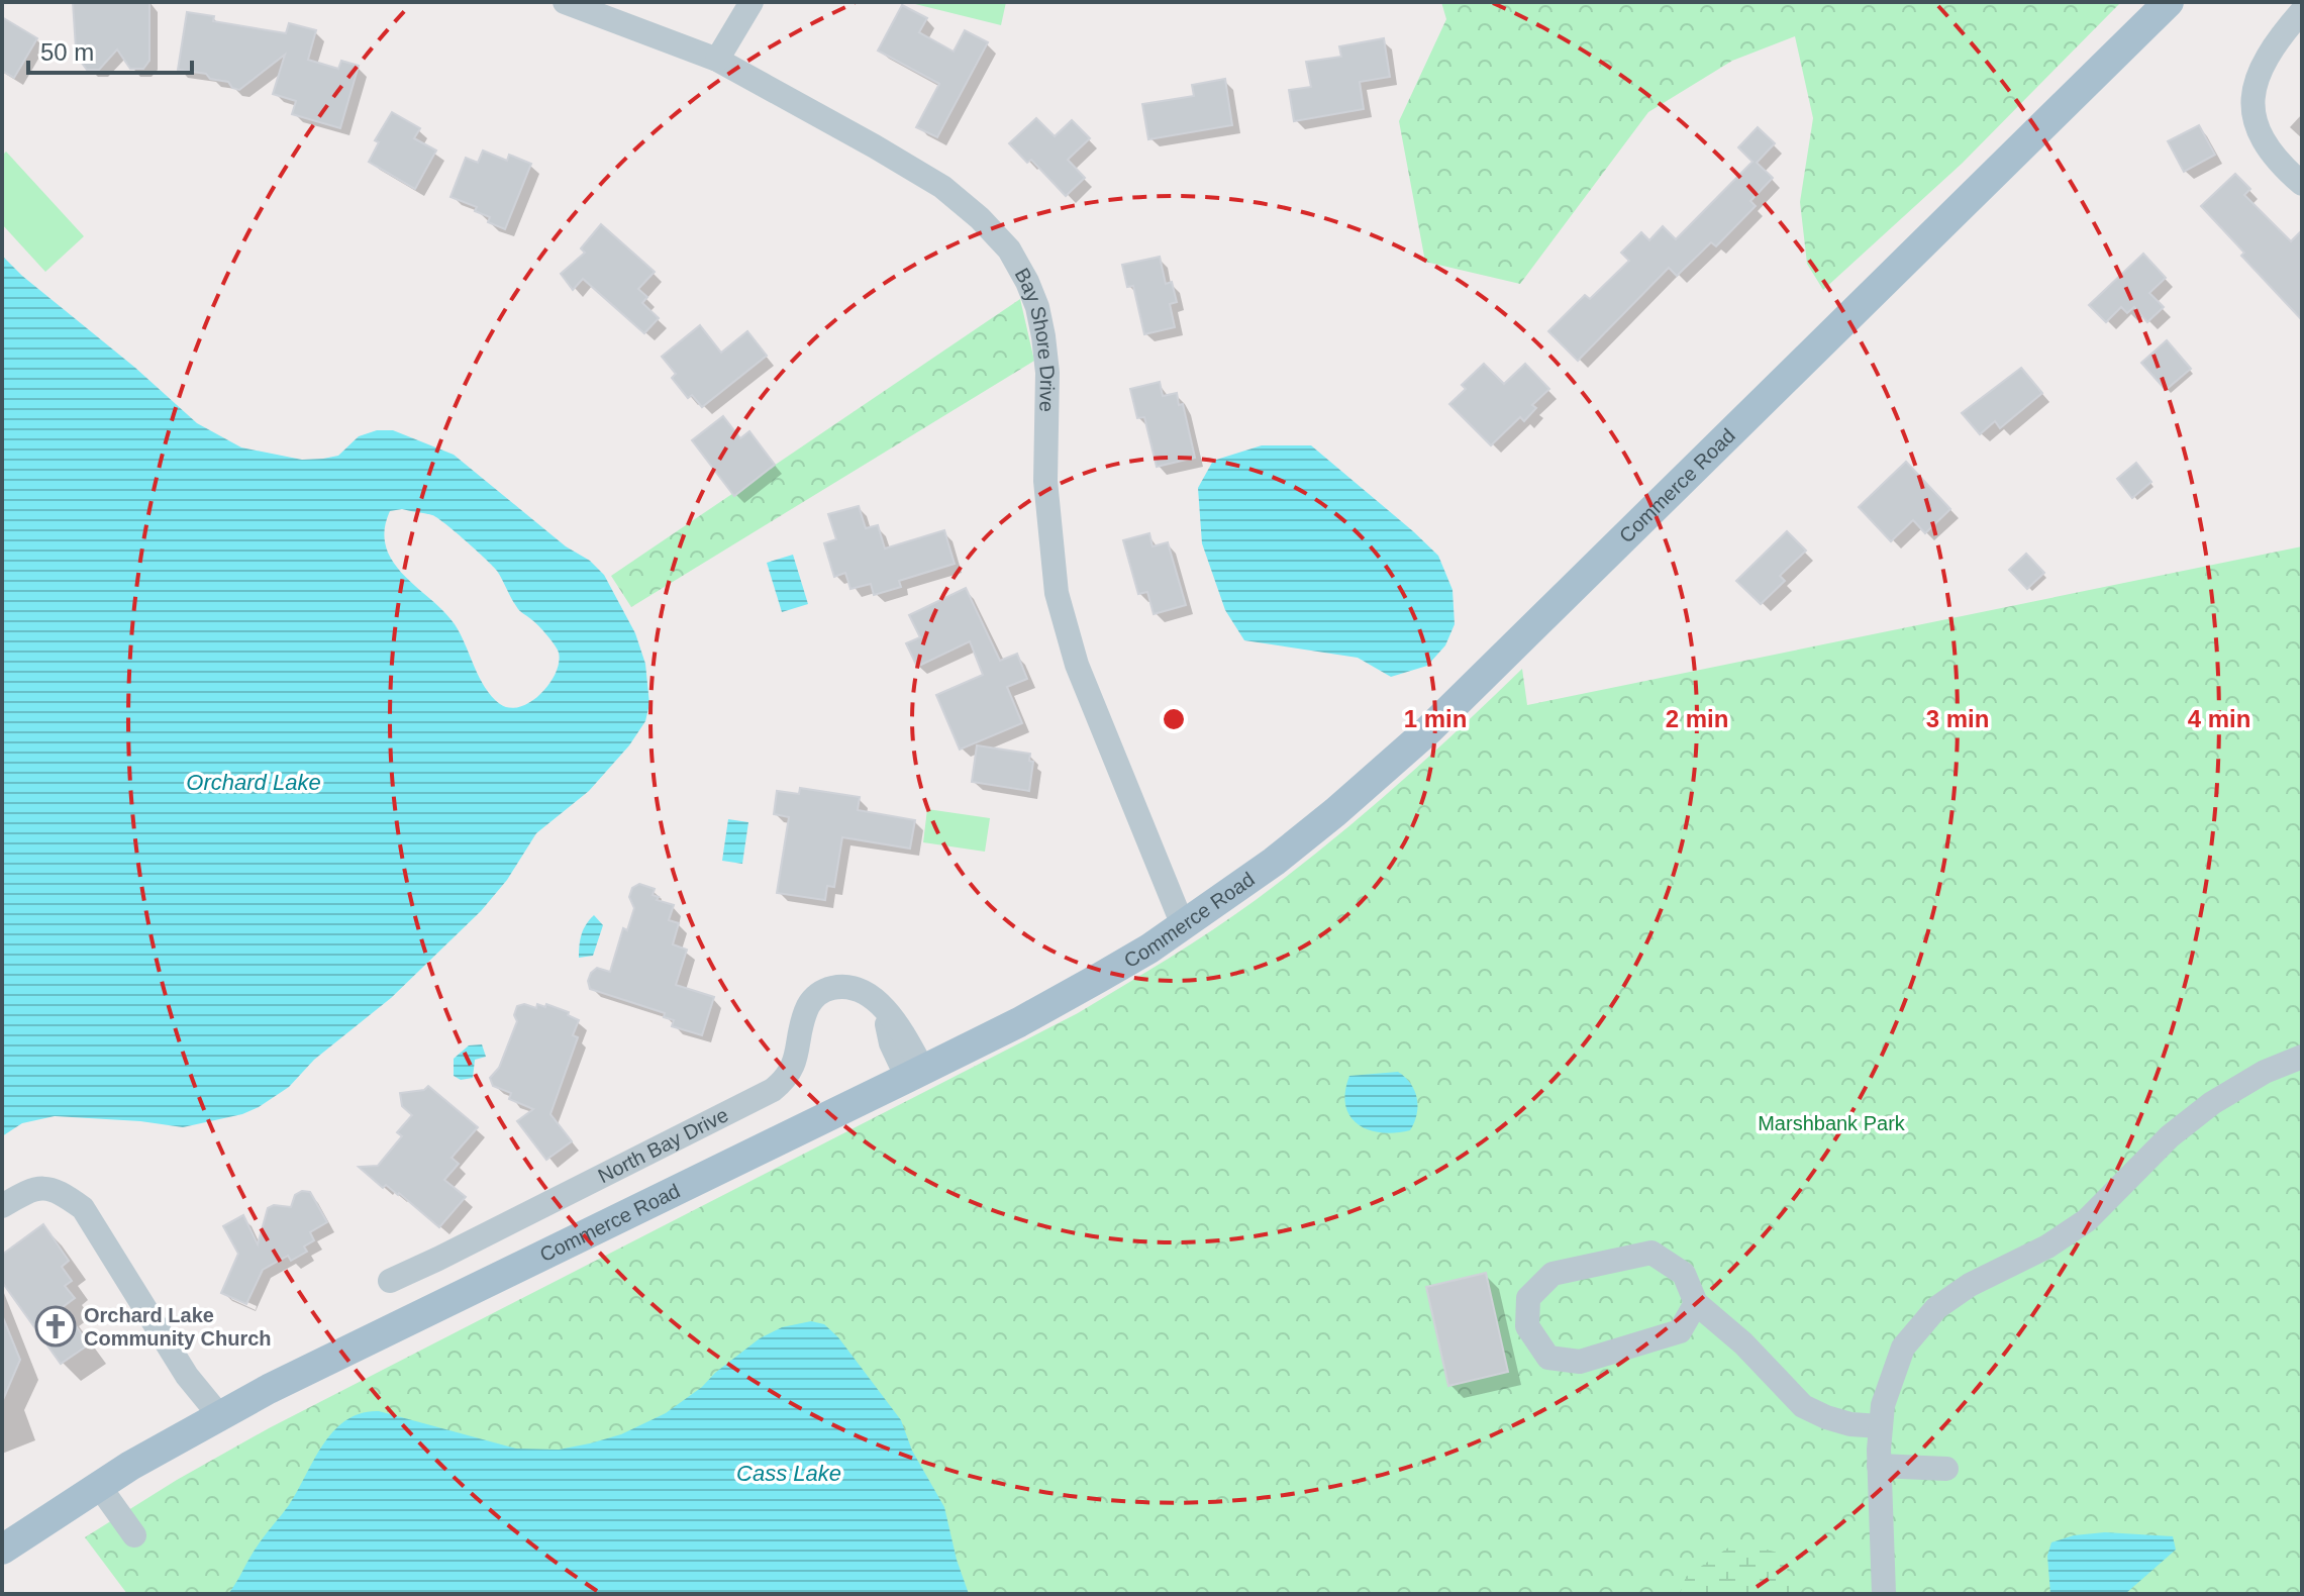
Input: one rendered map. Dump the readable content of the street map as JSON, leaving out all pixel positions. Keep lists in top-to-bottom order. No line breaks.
{"streets":{"main road":["Commerce Road"],"street":["Bay Shore Drive","North Bay Drive"]},"crossings":[["Bay Shore Drive","Commerce Road"],["Commerce Road","North Bay Drive"]],"water":["Orchard Lake","Cass Lake"],"parks":["Marshbank Park"],"places":{"church":["Orchard Lake Community Church"]},"scale_bar":"50 m","rings":["1 min","2 min","3 min","4 min"]}
